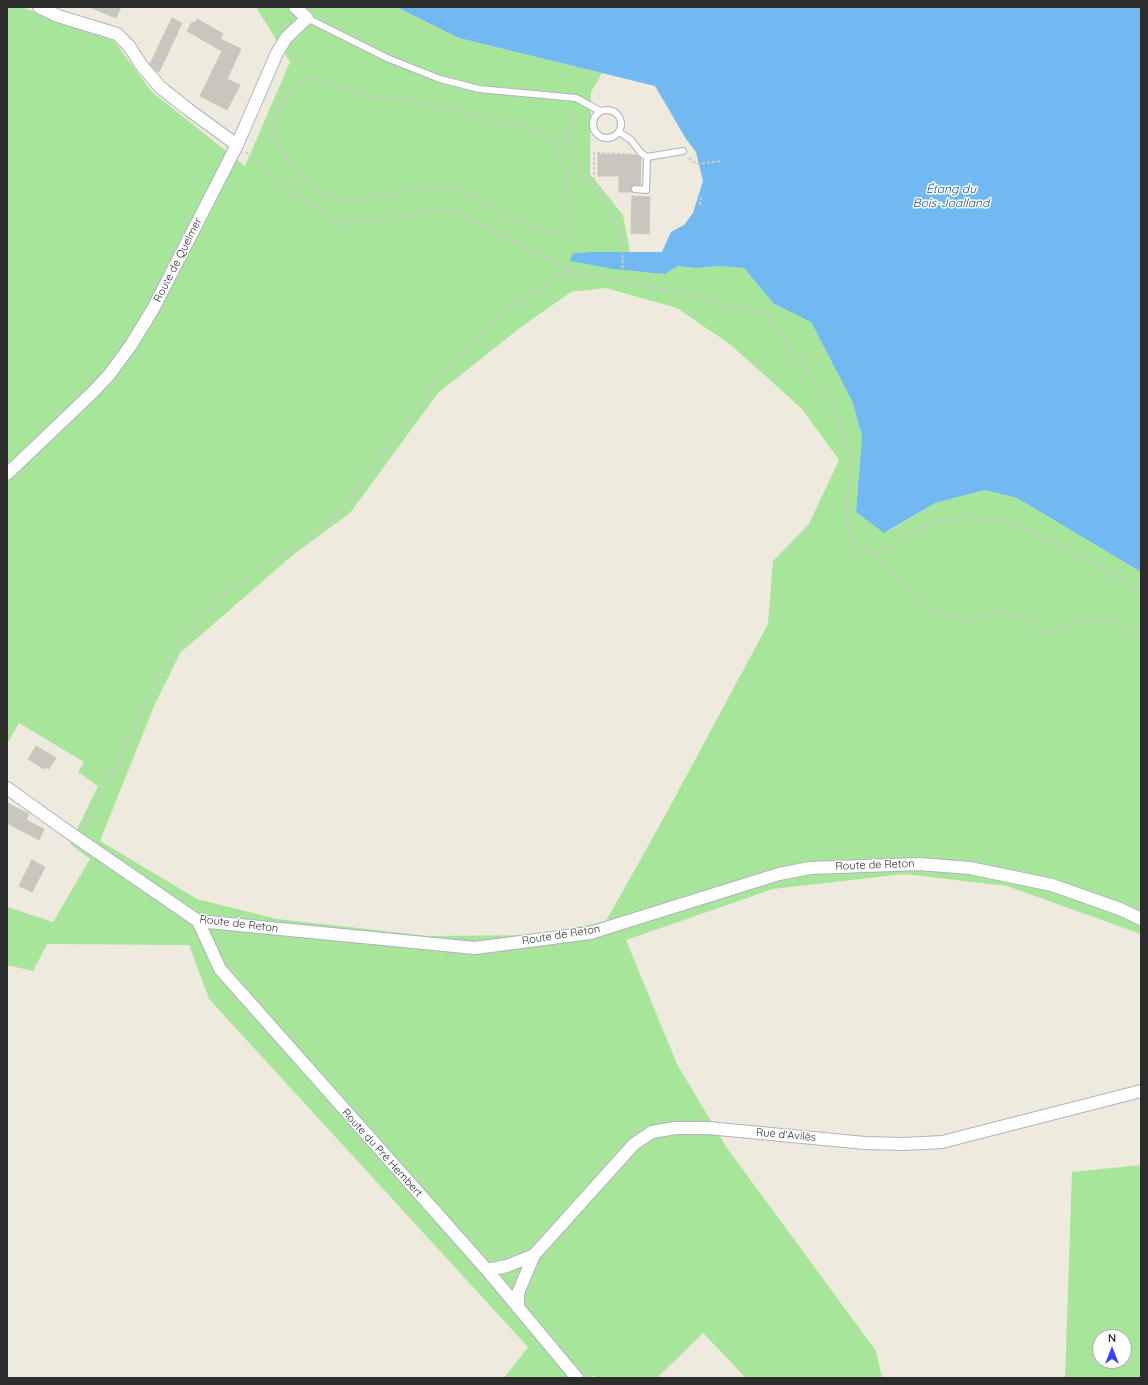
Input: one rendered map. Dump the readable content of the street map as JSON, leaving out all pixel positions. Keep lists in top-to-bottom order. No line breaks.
{"streets":{"street":["Route de Quelmer","Route de Reton","Rue d'Avilès","Route du Pré Hembert"]},"crossings":[["Route de Reton","Route du Pré Hembert"],["Rue d'Avilès","Route du Pré Hembert"]],"water":["Étang du Bois-Joalland"],"north":"top"}
